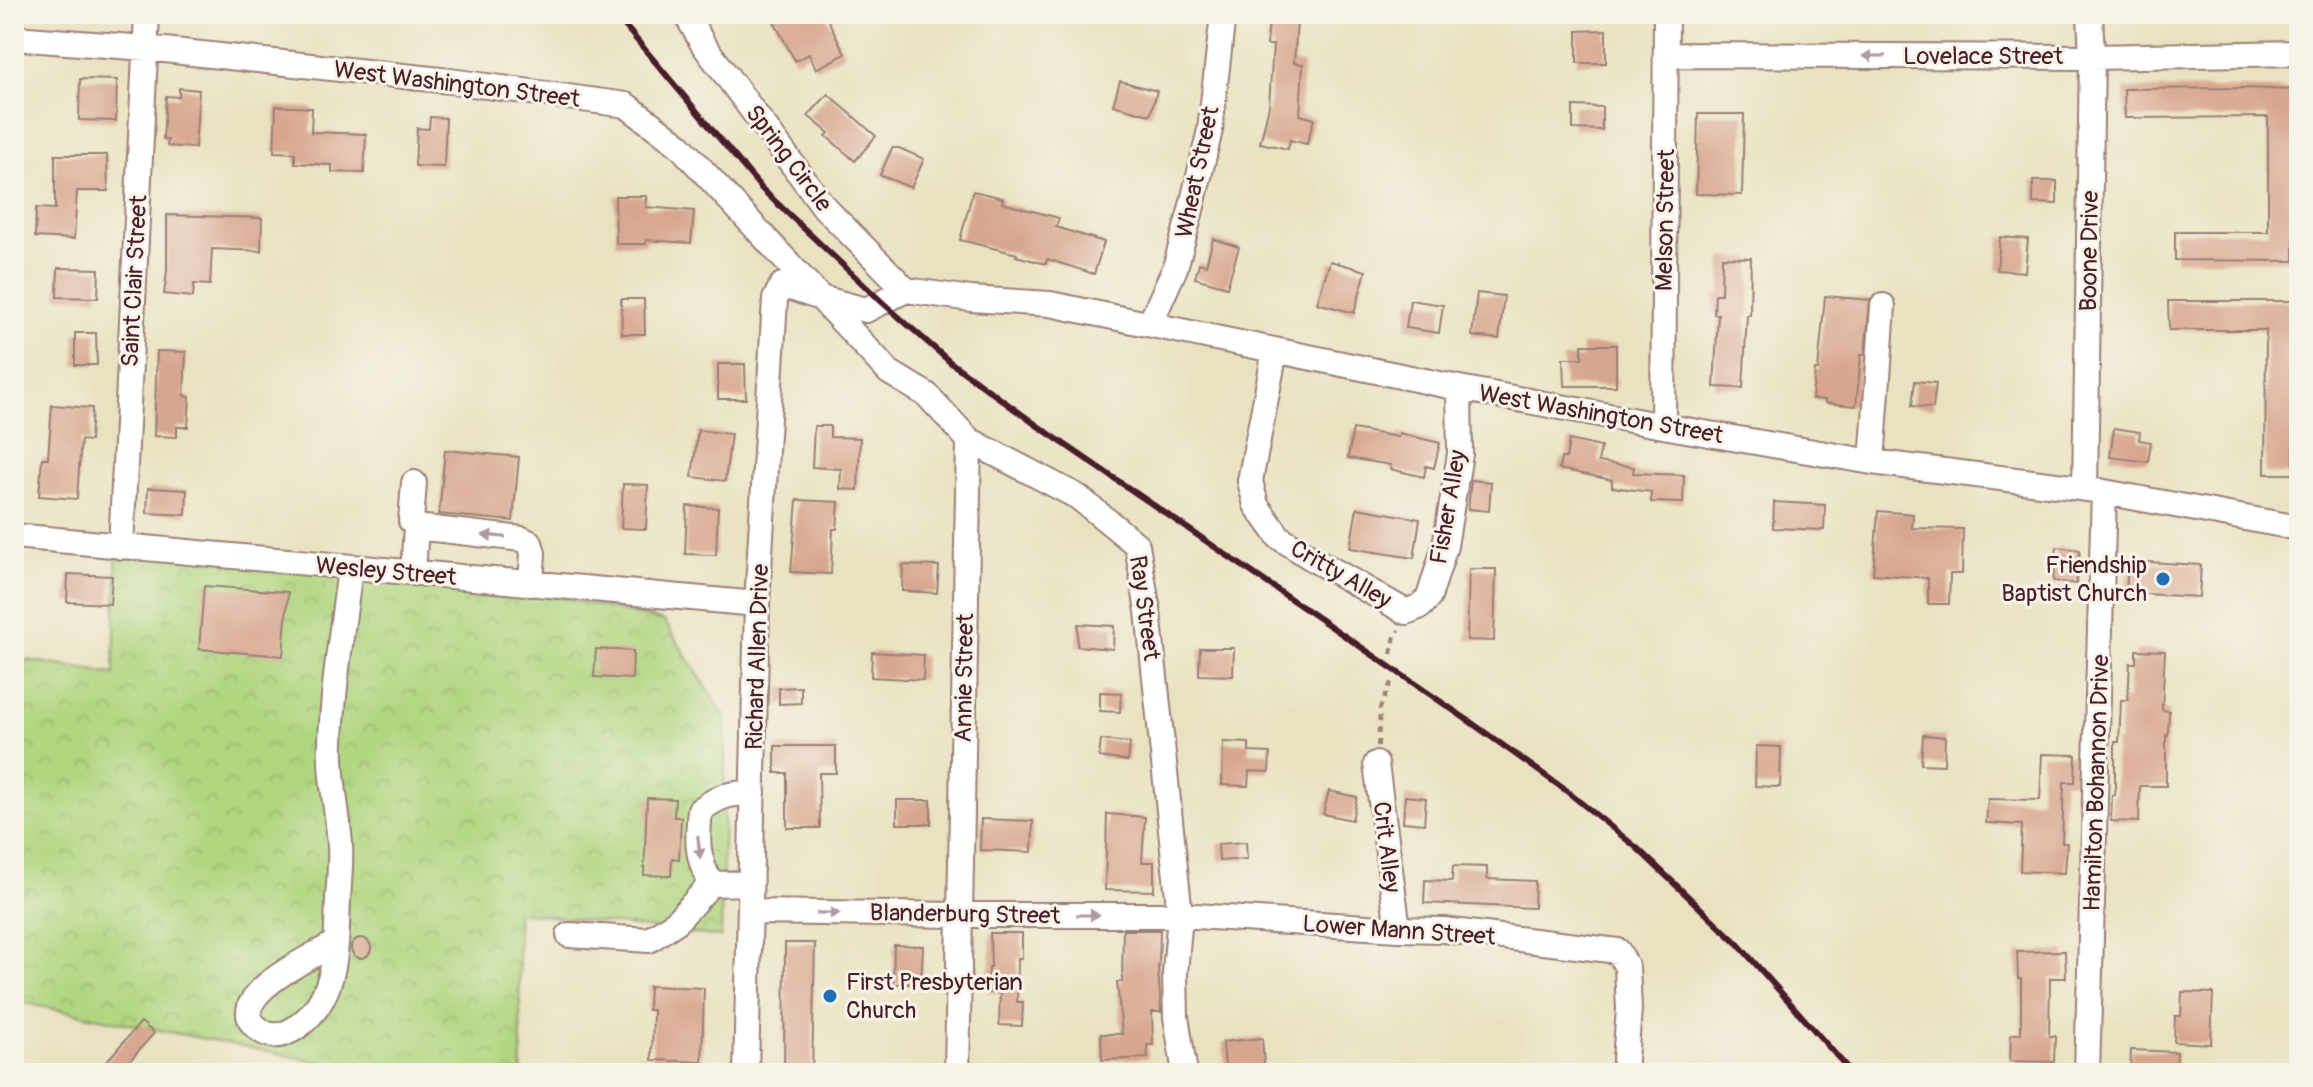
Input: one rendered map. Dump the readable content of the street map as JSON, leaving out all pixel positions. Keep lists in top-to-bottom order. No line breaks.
{"streets":{"street":["Lovelace Street","West Washington Street","Spring Circle","Wheat Street","Melson Street","Boone Drive","Saint Clair Street","Fisher Alley","Wesley Street","Critty Alley","Ray Street","Richard Allen Drive","Annie Street","Hamilton Bohannon Drive","Crit Alley","Blanderburg Street","Lower Mann Street"]},"crossings":[["Lovelace Street","Melson Street"],["Lovelace Street","Boone Drive"],["West Washington Street","Spring Circle"],["West Washington Street","Wheat Street"],["West Washington Street","Melson Street"],["West Washington Street","Boone Drive"],["West Washington Street","Saint Clair Street"],["West Washington Street","Fisher Alley"],["West Washington Street","Critty Alley"],["West Washington Street","Ray Street"],["West Washington Street","Richard Allen Drive"],["West Washington Street","Hamilton Bohannon Drive"],["Boone Drive","Hamilton Bohannon Drive"],["Saint Clair Street","Wesley Street"],["Fisher Alley","Critty Alley"],["Wesley Street","Richard Allen Drive"],["Ray Street","Richard Allen Drive"],["Ray Street","Annie Street"],["Ray Street","Blanderburg Street"],["Ray Street","Lower Mann Street"],["Richard Allen Drive","Blanderburg Street"],["Annie Street","Blanderburg Street"],["Crit Alley","Lower Mann Street"],["Blanderburg Street","Lower Mann Street"]],"one_way":["Lovelace Street","Blanderburg Street"],"places":["Friendship Baptist Church","First Presbyterian Church"]}
